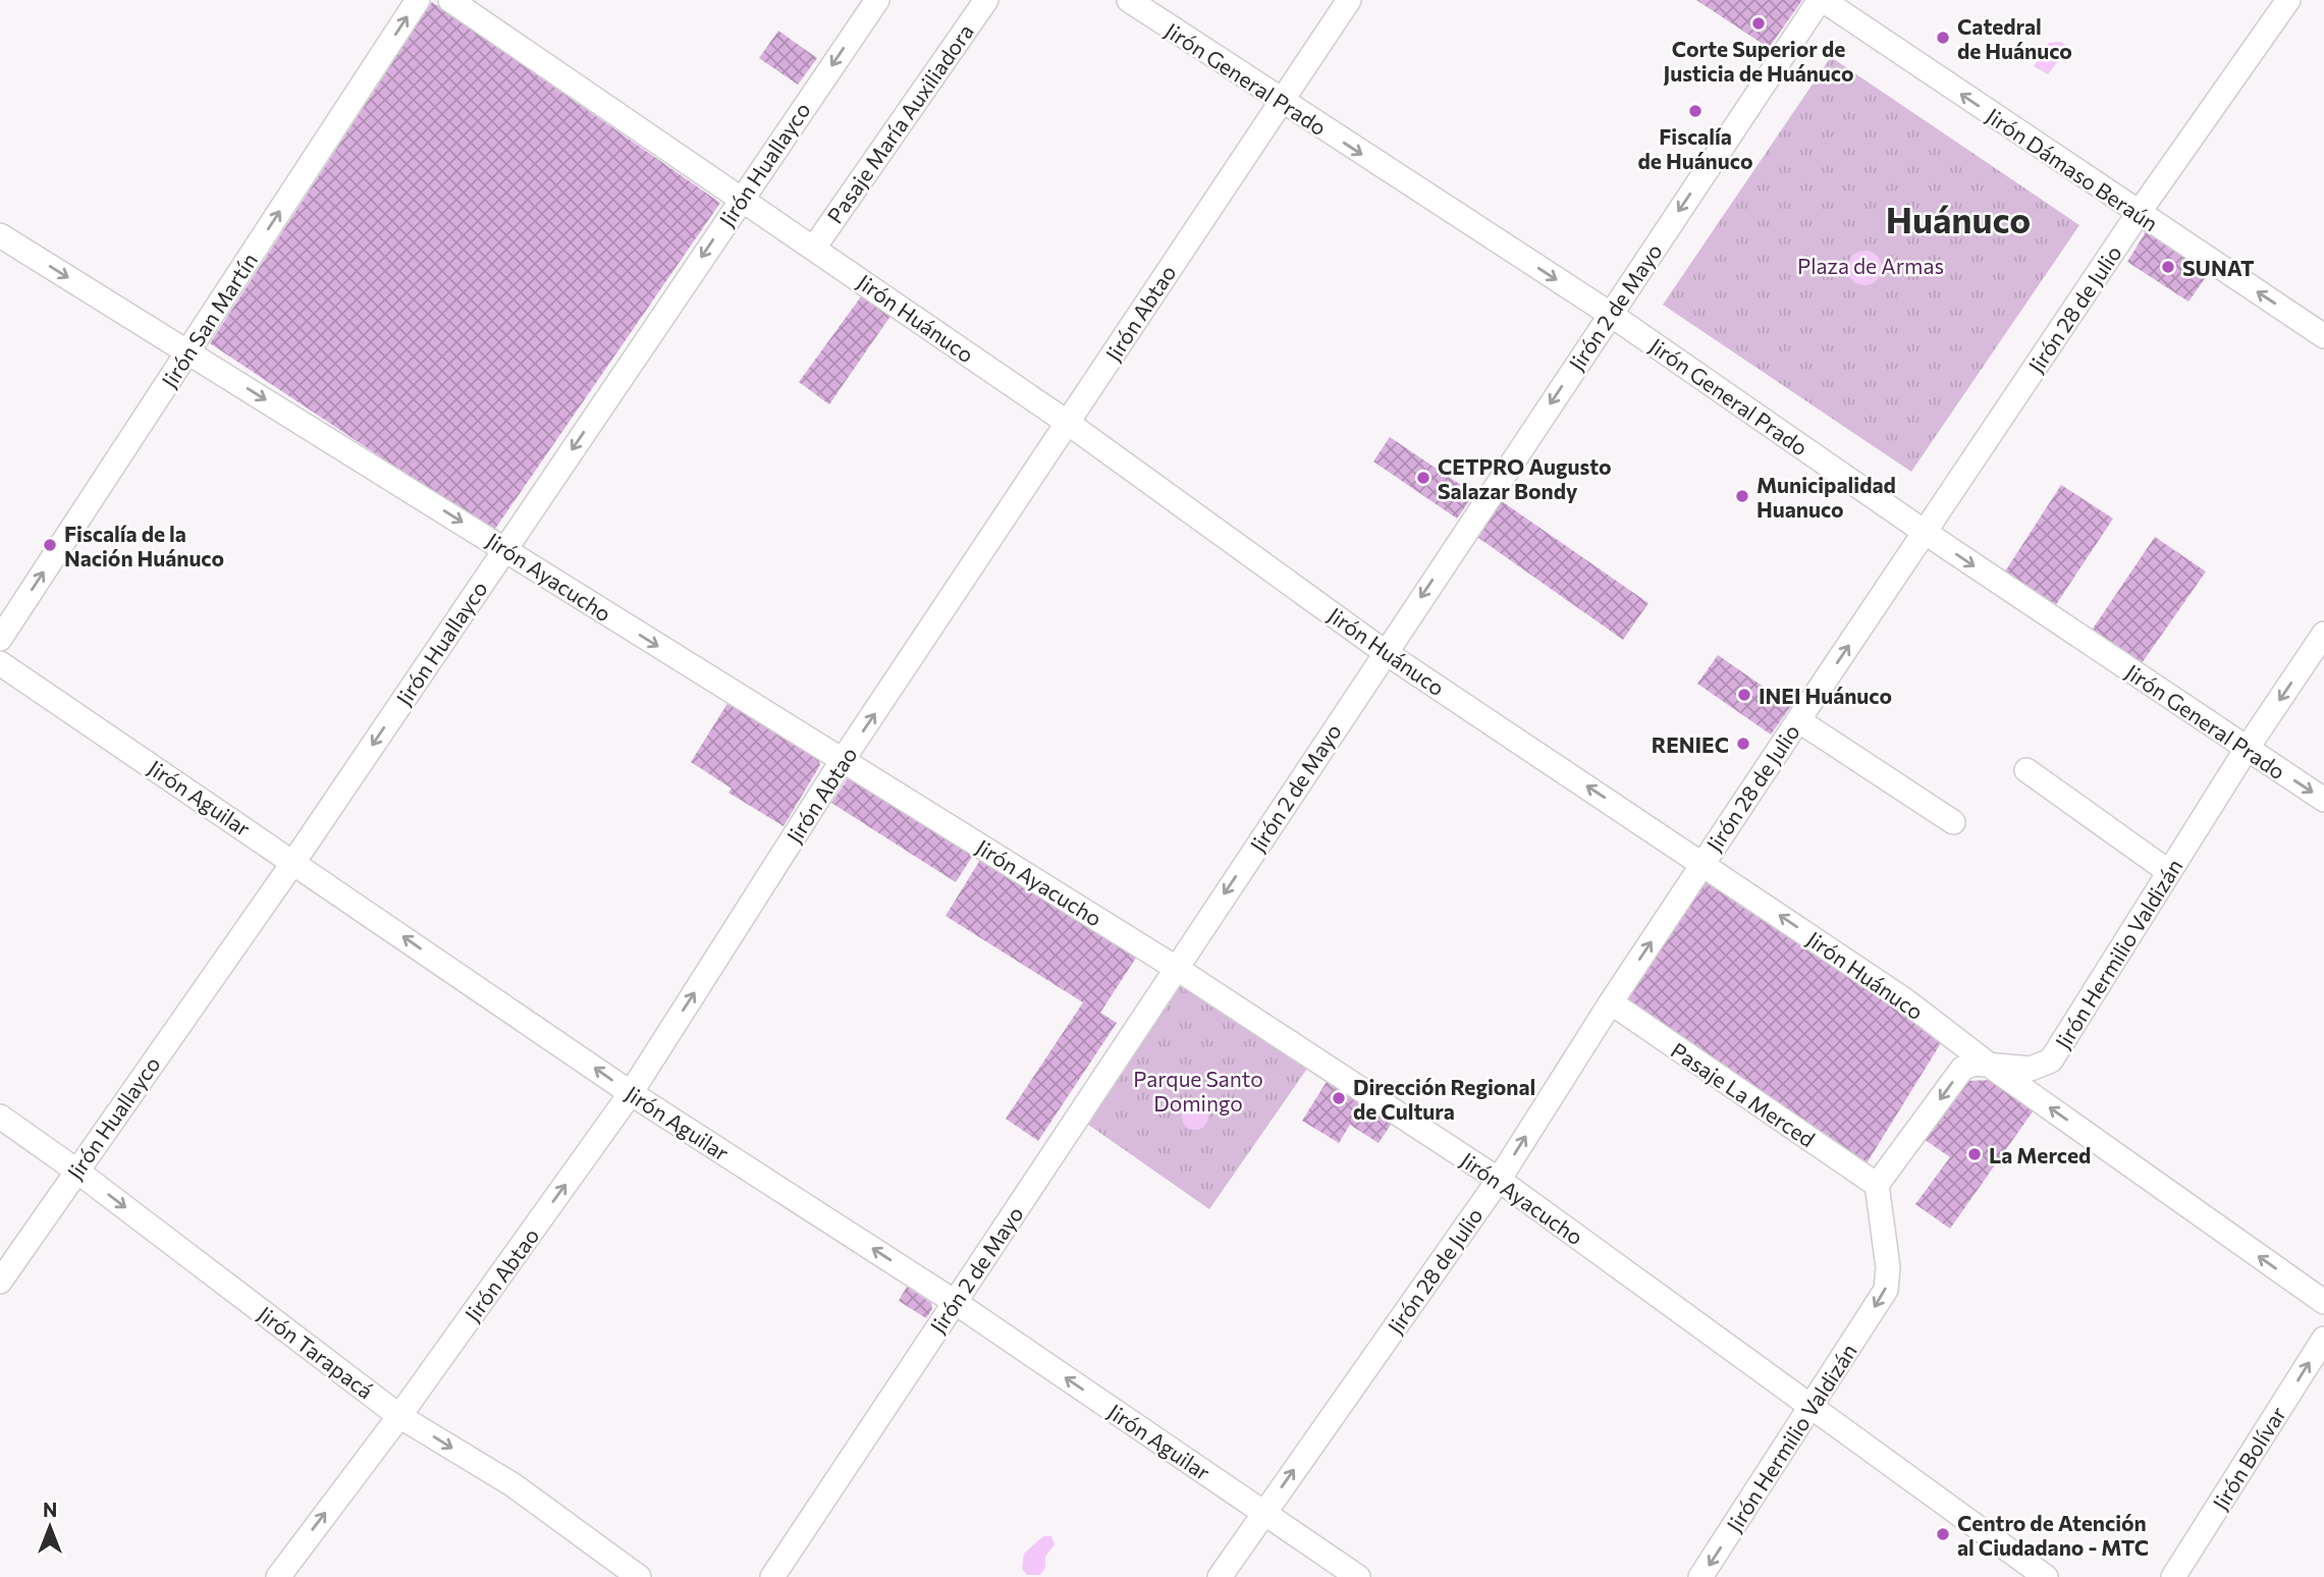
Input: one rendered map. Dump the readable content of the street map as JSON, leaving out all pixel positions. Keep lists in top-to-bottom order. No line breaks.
{"streets":{"street":["Jirón General Prado","Pasaje María Auxiliadora","Jirón Huallayco","Jirón Dámaso Beraún","Jirón 2 de Mayo","Jirón 28 de Julio","Jirón Abtao","Jirón Huánuco","Jirón San Martín","Jirón Ayacucho","Jirón Aguilar","Jirón Hermilio Valdizán","Pasaje La Merced","Jirón Tarapacá","Jirón Bolívar"]},"crossings":[["Jirón General Prado","Jirón 2 de Mayo"],["Jirón General Prado","Jirón 28 de Julio"],["Jirón General Prado","Jirón Abtao"],["Jirón General Prado","Jirón Hermilio Valdizán"],["Pasaje María Auxiliadora","Jirón Huánuco"],["Jirón Huallayco","Jirón Huánuco"],["Jirón Huallayco","Jirón Ayacucho"],["Jirón Huallayco","Jirón Aguilar"],["Jirón Huallayco","Jirón Tarapacá"],["Jirón Dámaso Beraún","Jirón 2 de Mayo"],["Jirón Dámaso Beraún","Jirón 28 de Julio"],["Jirón 2 de Mayo","Jirón Huánuco"],["Jirón 2 de Mayo","Jirón Ayacucho"],["Jirón 2 de Mayo","Jirón Aguilar"],["Jirón 28 de Julio","Jirón Huánuco"],["Jirón 28 de Julio","Jirón Ayacucho"],["Jirón 28 de Julio","Jirón Aguilar"],["Jirón 28 de Julio","Pasaje La Merced"],["Jirón Abtao","Jirón Huánuco"],["Jirón Abtao","Jirón Ayacucho"],["Jirón Abtao","Jirón Aguilar"],["Jirón Abtao","Jirón Tarapacá"],["Jirón Huánuco","Jirón Hermilio Valdizán"],["Jirón San Martín","Jirón Ayacucho"],["Jirón Ayacucho","Jirón Hermilio Valdizán"],["Jirón Hermilio Valdizán","Pasaje La Merced"]],"one_way":["Jirón General Prado","Jirón Huallayco","Jirón Dámaso Beraún","Jirón 2 de Mayo","Jirón 28 de Julio","Jirón Abtao","Jirón Huánuco","Jirón San Martín","Jirón Ayacucho","Jirón Aguilar","Jirón Hermilio Valdizán","Jirón Tarapacá","Jirón Bolívar"],"districts":["Huánuco"],"parks":["Plaza de Armas","Parque Santo Domingo"],"places":["Corte Superior de Justicia de Huánuco","Catedral de Huánuco","Fiscalía de Huánuco","SUNAT","CETPRO Augusto Salazar Bondy","Municipalidad Huanuco","Fiscalía de la Nación Huánuco","INEI Huánuco","RENIEC","Dirección Regional de Cultura","La Merced","Centro de Atención al Ciudadano - MTC"],"north":"top"}
